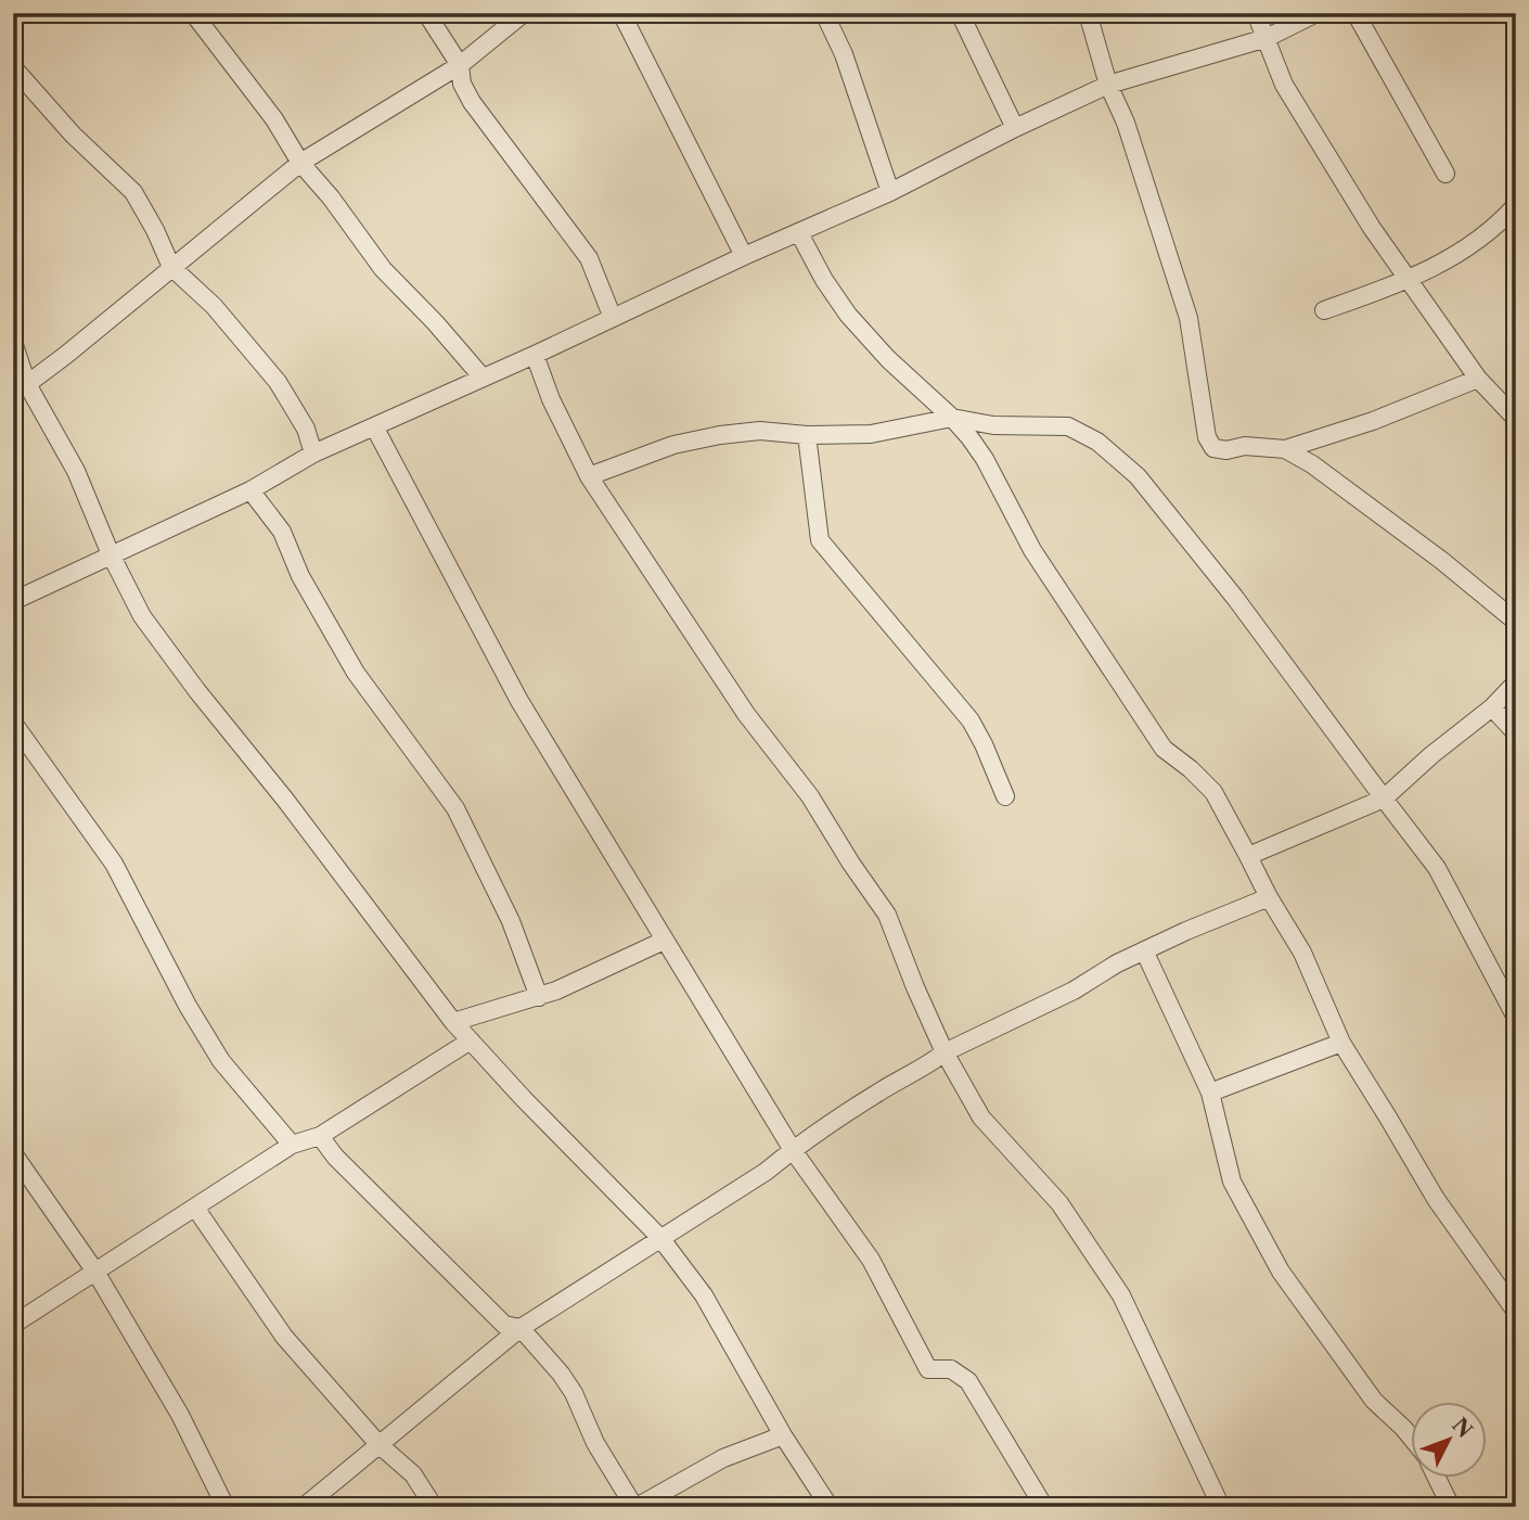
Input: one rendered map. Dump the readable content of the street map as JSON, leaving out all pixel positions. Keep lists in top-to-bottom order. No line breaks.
{"north":"top right"}
